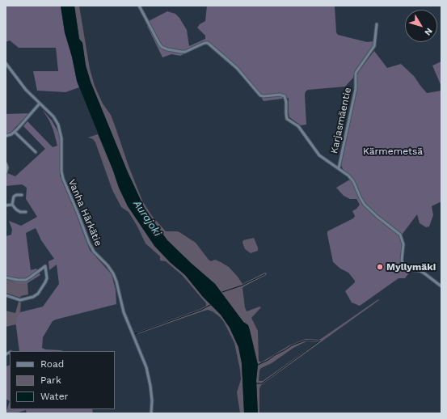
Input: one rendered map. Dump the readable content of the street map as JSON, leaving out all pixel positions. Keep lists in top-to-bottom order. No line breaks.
{"streets":{"street":["Karjasmäentie","Vanha Härkätie"]},"water":["Aurajoki"],"parks":["Kärmemetsä"],"places":["Myllymäki"],"legend":["Road","Park","Water"],"north":"bottom right"}
